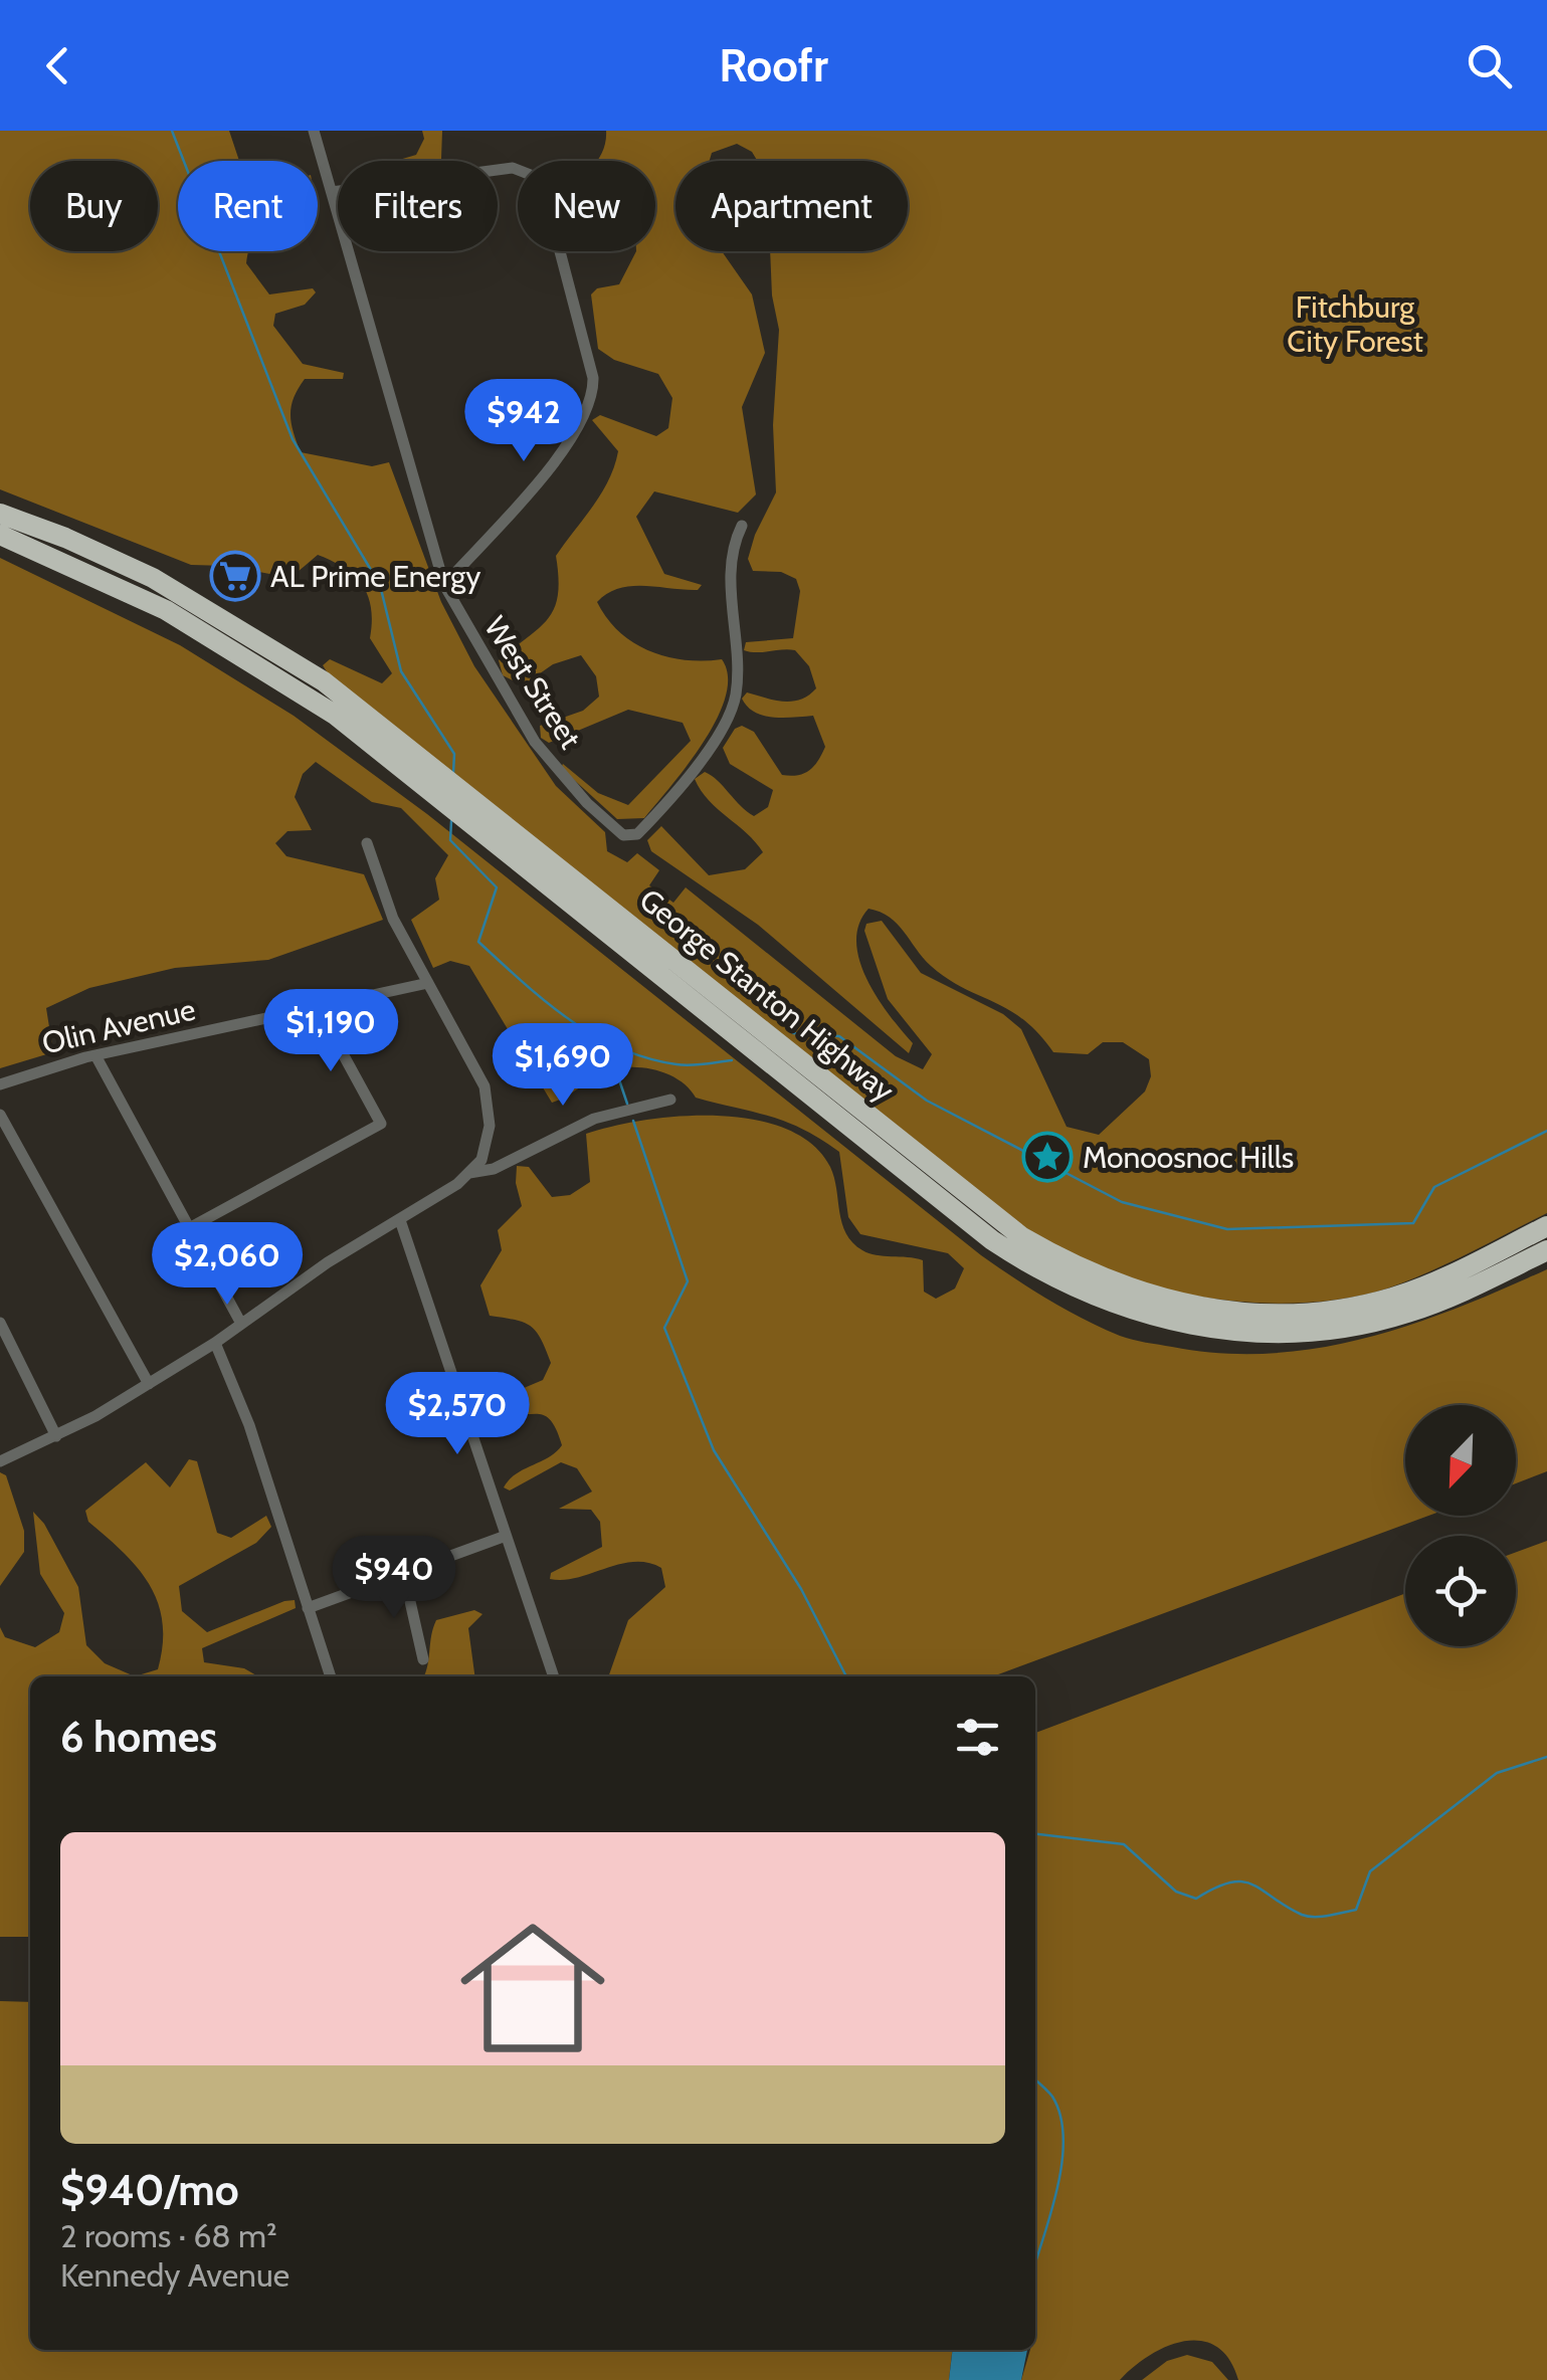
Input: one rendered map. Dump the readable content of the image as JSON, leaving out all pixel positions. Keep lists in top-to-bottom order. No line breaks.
{"streets":{"highway":["George Stanton Highway"],"street":["West Street","Olin Avenue"]},"parks":["Fitchburg City Forest"],"places":{"supermarket":["AL Prime Energy"],"place":["Monoosnoc Hills"]},"north":"bottom left","page":{"header":"Roofr","chip":["Buy","Rent","Filters","New","Apartment"],"price":["$942","$1,190","$1,690","$2,060","$2,570","$940"],"heading":"6 homes","list":[{"name":"$940/mo","note":"2 rooms · 68 m² · Kennedy Avenue"}]}}
